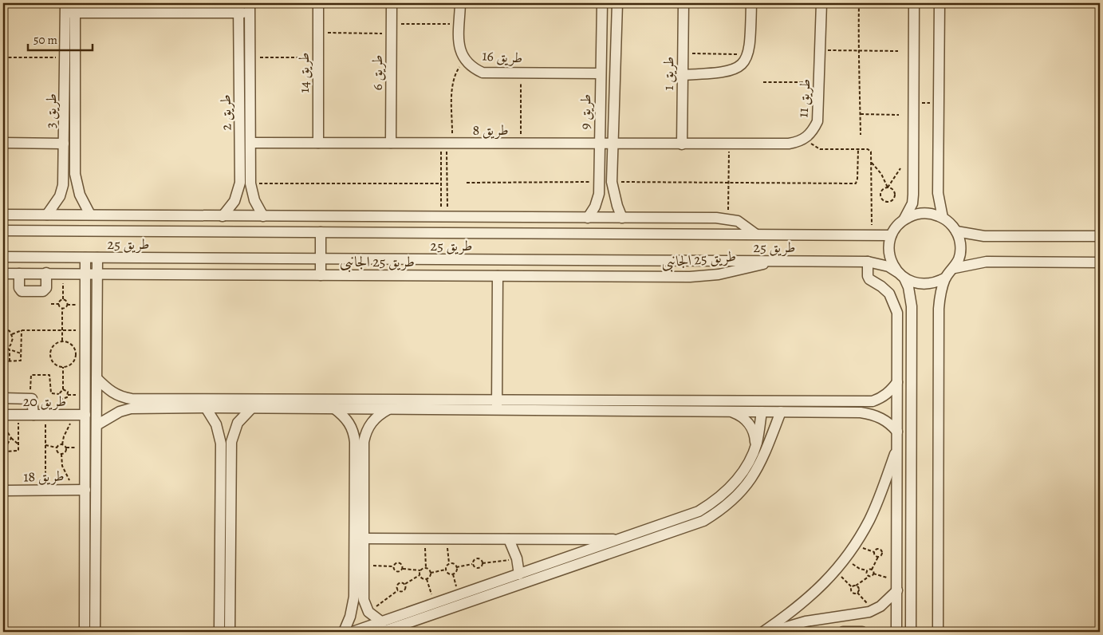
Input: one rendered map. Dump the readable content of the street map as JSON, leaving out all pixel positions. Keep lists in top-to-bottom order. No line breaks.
{"streets":{"street":["طريق 16","طريق 14","طريق 6","طريق 1","طريق 11","طريق 3","طريق 9","طريق 2","طريق 8","طريق 25","طريق 25 الجانبى","طريق 20","طريق 18"]},"crossings":[["طريق 16","طريق 9"],["طريق 14","طريق 8"],["طريق 6","طريق 8"],["طريق 1","طريق 8"],["طريق 11","طريق 8"],["طريق 9","طريق 8"],["طريق 2","طريق 8"],["طريق 25","طريق 25 الجانبى"]],"scale_bar":"50 m"}
